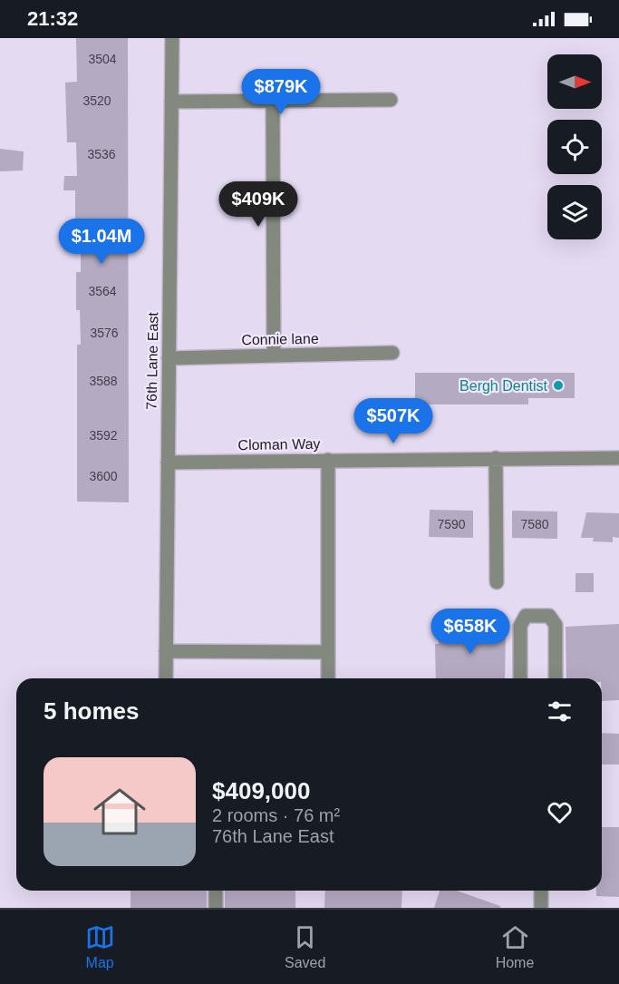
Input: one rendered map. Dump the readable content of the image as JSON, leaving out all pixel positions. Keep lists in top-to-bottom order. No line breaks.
{"streets":{"street":["Connie lane","76th Lane East","Cloman Way"]},"crossings":[["Connie lane","76th Lane East"],["76th Lane East","Cloman Way"]],"places":["Bergh Dentist"],"house_numbers":["3504","3520","3536","3564","3576","3588","3592","3600","7590","7580"],"north":"right","page":{"status":"21:32","price":["$879K","$409K","$1.04M","$507K","$658K"],"heading":"5 homes","list":[{"name":"$409,000","note":"2 rooms · 76 m² · 76th Lane East"}],"tabs":["Map","Saved","Home"]}}
